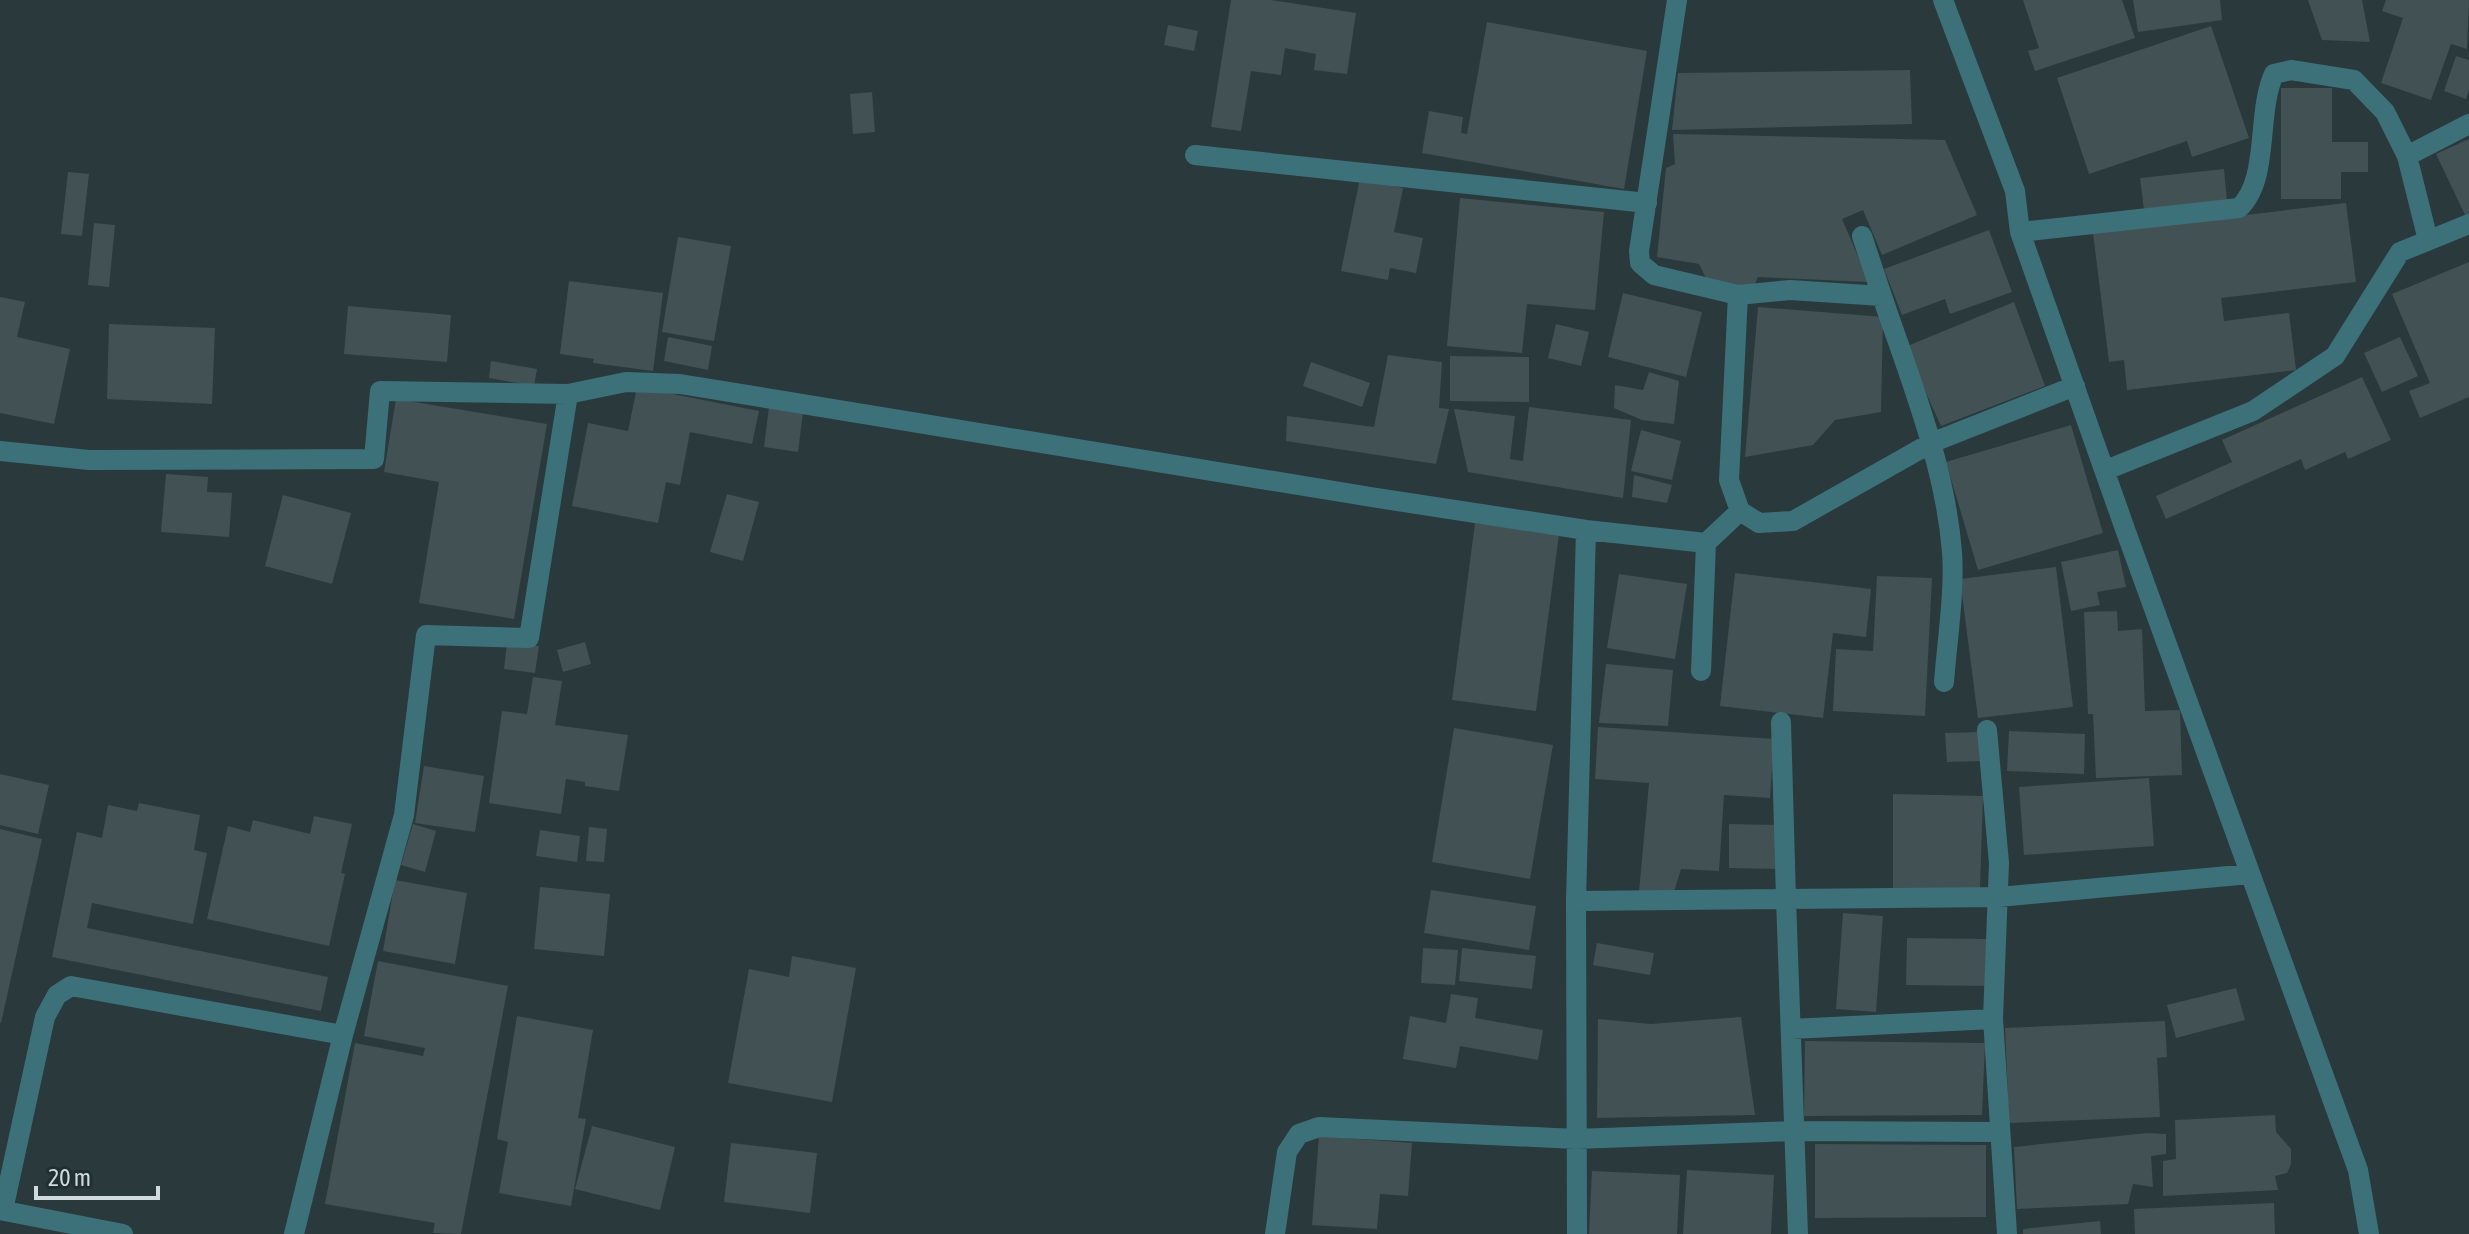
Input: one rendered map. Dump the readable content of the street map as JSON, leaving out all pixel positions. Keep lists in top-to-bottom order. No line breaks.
{"scale_bar":"20 m"}
